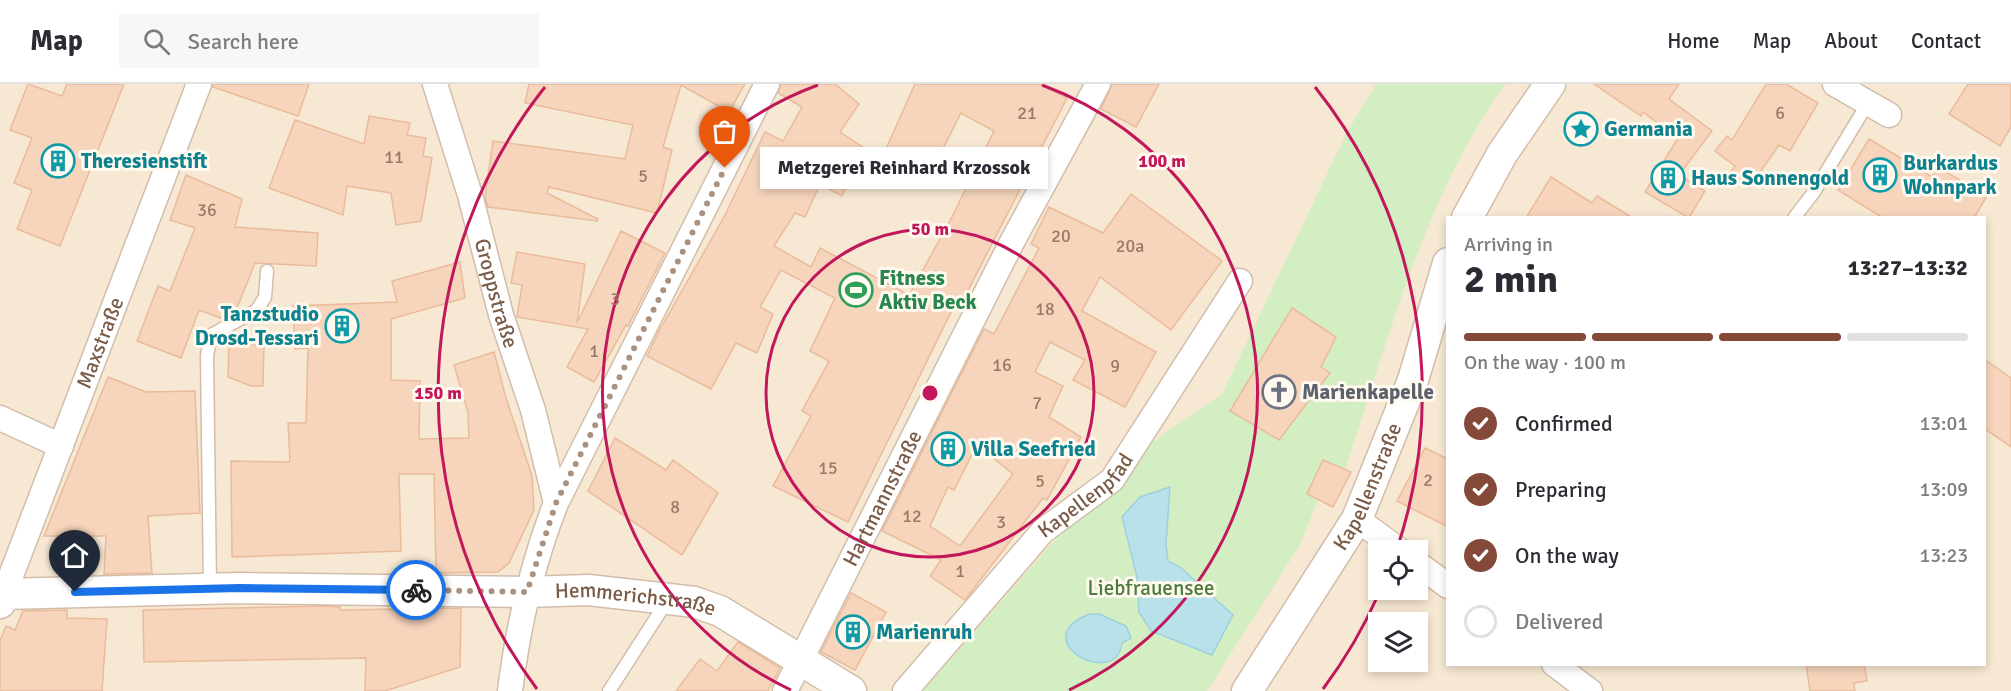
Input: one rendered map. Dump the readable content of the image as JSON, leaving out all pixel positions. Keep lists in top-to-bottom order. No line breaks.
{"streets":{"street":["Groppstraße","Maxstraße","Kapellenstraße","Kapellenpfad","Hartmannstraße","Hemmerichstraße"]},"crossings":[["Maxstraße","Hemmerichstraße"],["Hartmannstraße","Hemmerichstraße"]],"parks":["Liebfrauensee"],"places":{"place":["Germania"],"building":["Theresienstift","Burkardus Wohnpark","Haus Sonnengold","Tanzstudio Drosd-Tessari","Villa Seefried","Marienruh"],"other":["Metzgerei Reinhard Krzossok"],"sports":["Fitness Aktiv Beck"],"church":["Marienkapelle"]},"house_numbers":["21","6","11","5","36","20","20a","3","18","1","16","9","7","15","2","5","8","12","3","1"],"page":{"header":"Map","search":"Search here","nav":["Home","Map","About","Contact"],"bubble":"Metzgerei Reinhard Krzossok","heading":["2 min","Arriving in","13:27–13:32"],"bar":"On the way · 100 m","list":[["Confirmed","13:01"],["Preparing","13:09"],["On the way","13:23"],"Delivered"]},"rings":["100 m","50 m","150 m"]}
